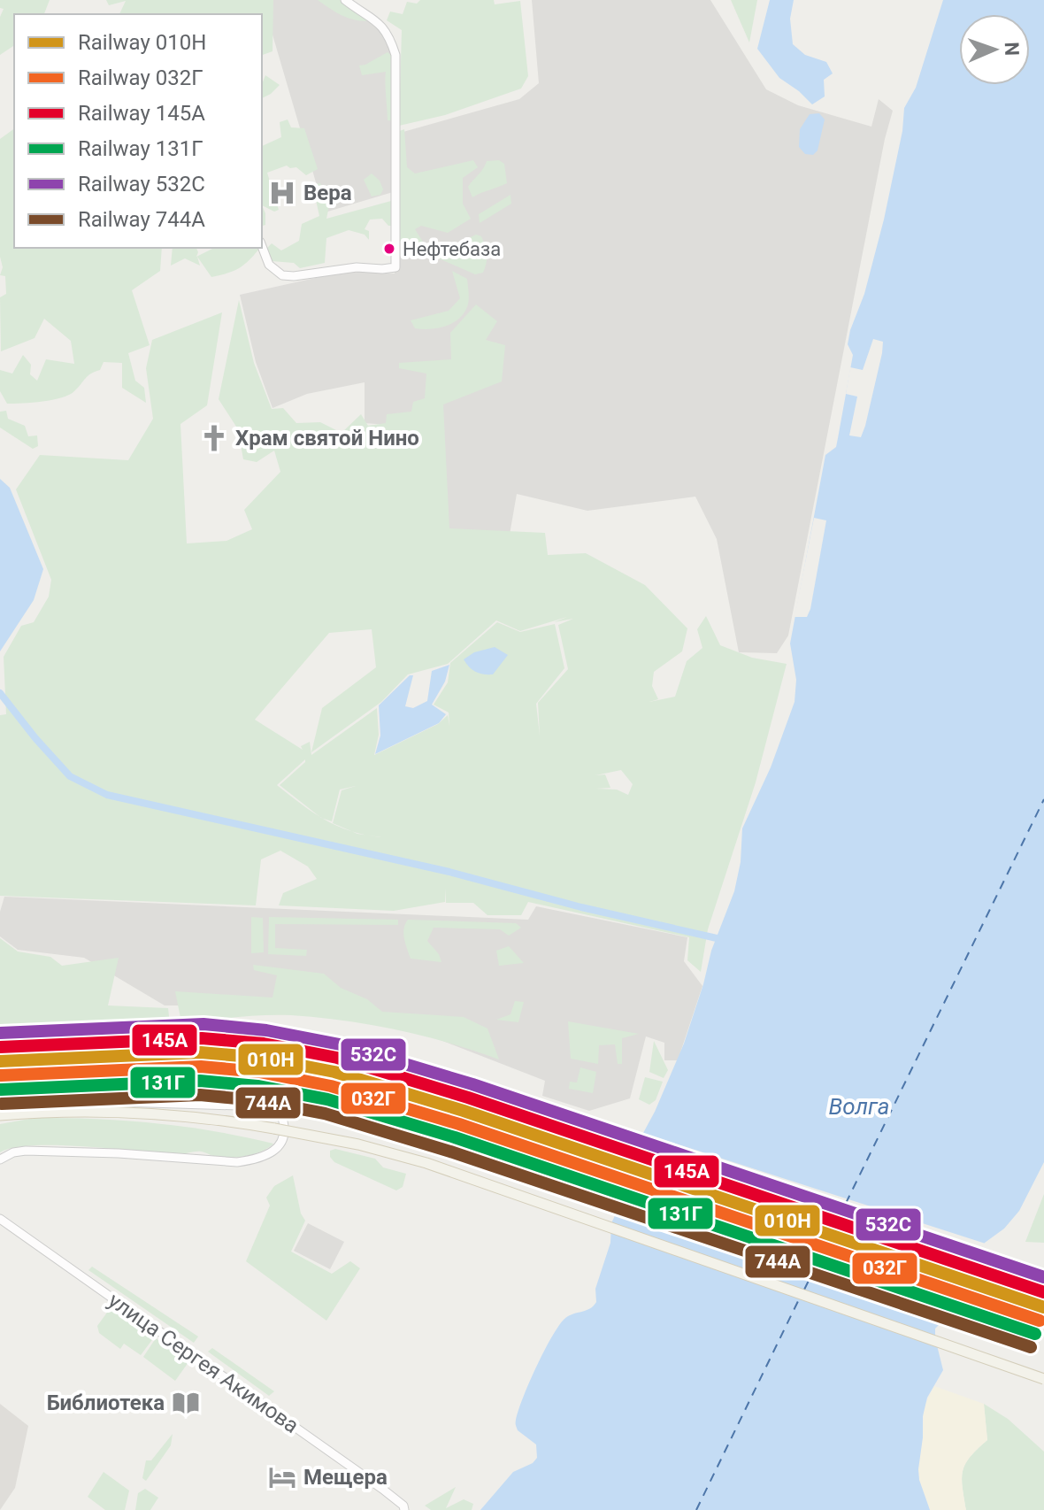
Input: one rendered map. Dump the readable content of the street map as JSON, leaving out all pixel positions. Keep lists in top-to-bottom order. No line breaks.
{"streets":{"street":["улица Сергея Акимова"]},"water":["Волга"],"places":{"hospital":["Вера"],"other":["Нефтебаза"],"church":["Храм святой Нино"],"library":["Библиотека"],"hotel":["Мещера"]},"lines":["rail line 532С","rail line 145А","rail line 010Н","rail line 032Г","rail line 131Г","rail line 744А"],"legend":["Railway 010Н","Railway 032Г","Railway 145А","Railway 131Г","Railway 532С","Railway 744А"],"north":"right"}
